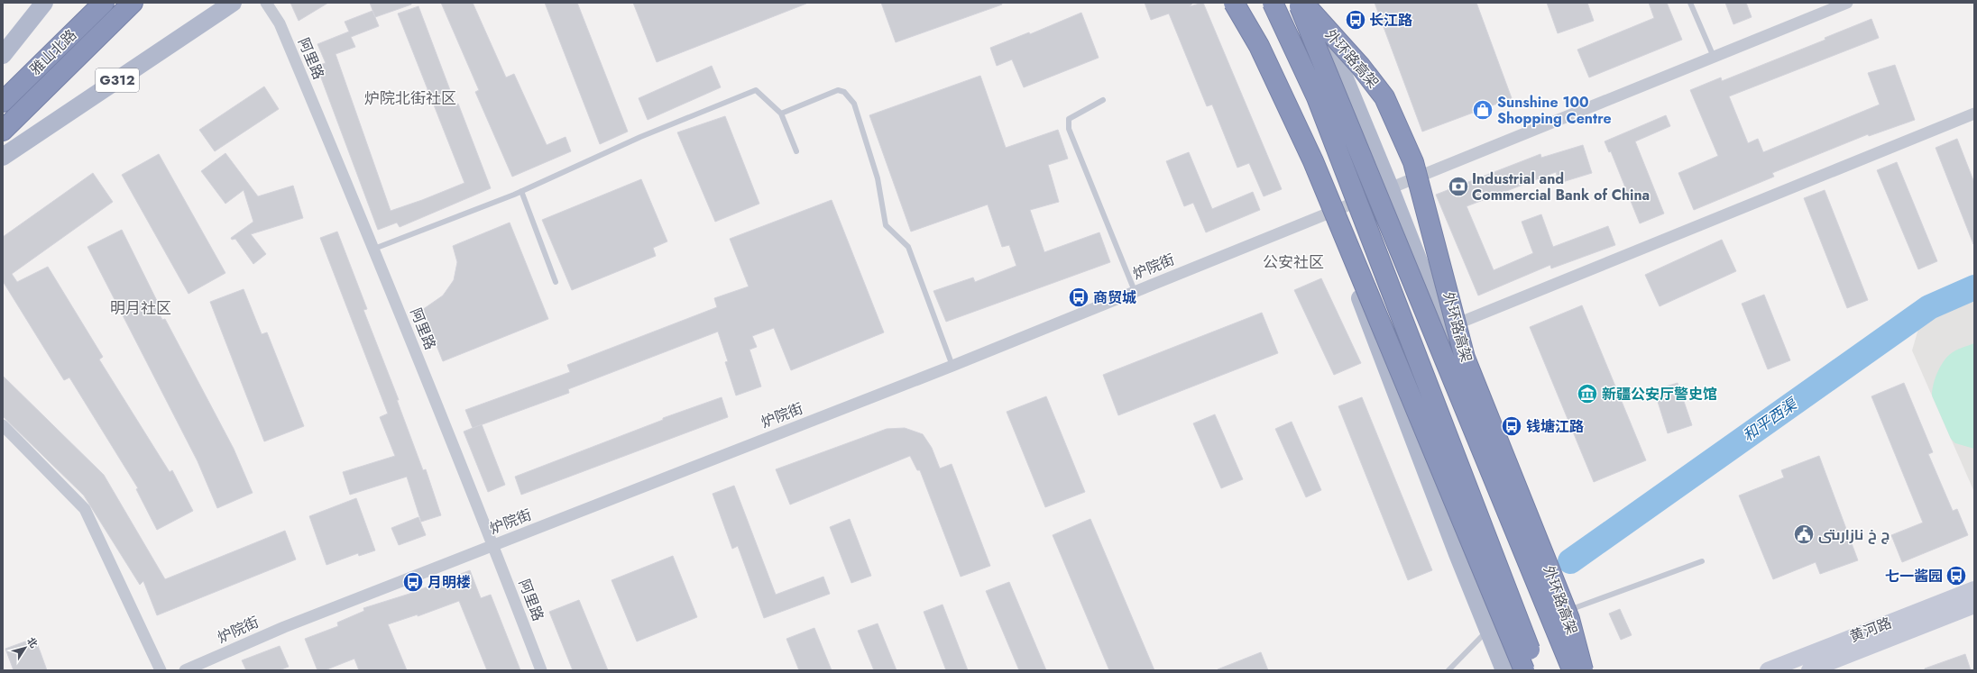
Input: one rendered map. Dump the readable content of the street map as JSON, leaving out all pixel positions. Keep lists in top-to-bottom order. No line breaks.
{"streets":{"highway":["雅山北路","外环路高架"],"main road":["G312","黄河路"],"street":["阿里路","炉院街"]},"crossings":[["阿里路","炉院街"]],"districts":["炉院北街社区","公安社区","明月社区"],"water":["和平西渠"],"places":{"bus stop":["长江路","商贸城","钱塘江路","七一酱园","月明楼"],"shop":["Sunshine 100 Shopping Centre"],"bank":["Industrial and Commercial Bank of China"],"museum":["新疆公安厅警史馆"],"public building":["ج خ نازارىتى"]},"north":"top right"}
